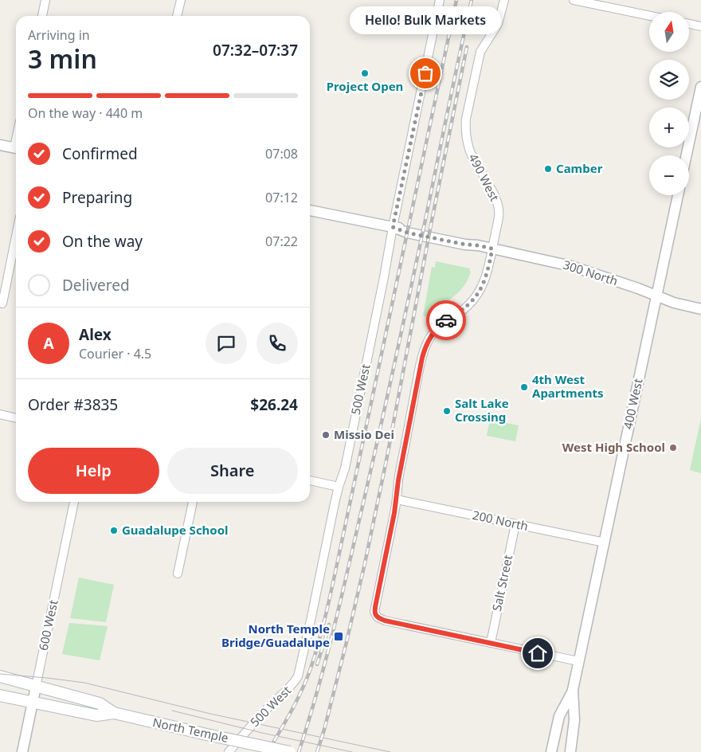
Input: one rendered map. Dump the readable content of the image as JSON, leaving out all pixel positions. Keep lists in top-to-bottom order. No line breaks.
{"streets":{"main road":["North Temple"],"street":["490 West","300 North","500 West","400 West","200 North","Salt Street","600 West"]},"crossings":[["490 West","300 North"],["490 West","200 North"],["490 West","Salt Street"],["300 North","500 West"],["300 North","400 West"],["400 West","200 North"],["200 North","Salt Street"],["600 West","North Temple"]],"places":{"other":["Project Open","Hello! Bulk Markets","Camber","4th West Apartments","Salt Lake Crossing","Missio Dei","West High School","Guadalupe School"],"transit":["North Temple Bridge/Guadalupe"]},"north":"top","page":{"bubble":"Hello! Bulk Markets","map_buttons":["+","−"],"heading":["3 min","Arriving in","07:32–07:37"],"panel":["Alex","Courier · 4.5","Order #3835","$26.24"],"bar":"On the way · 440 m","list":[["Confirmed","07:08"],["Preparing","07:12"],["On the way","07:22"],"Delivered"],"round":"A","buttons":["Help","Share"]}}
